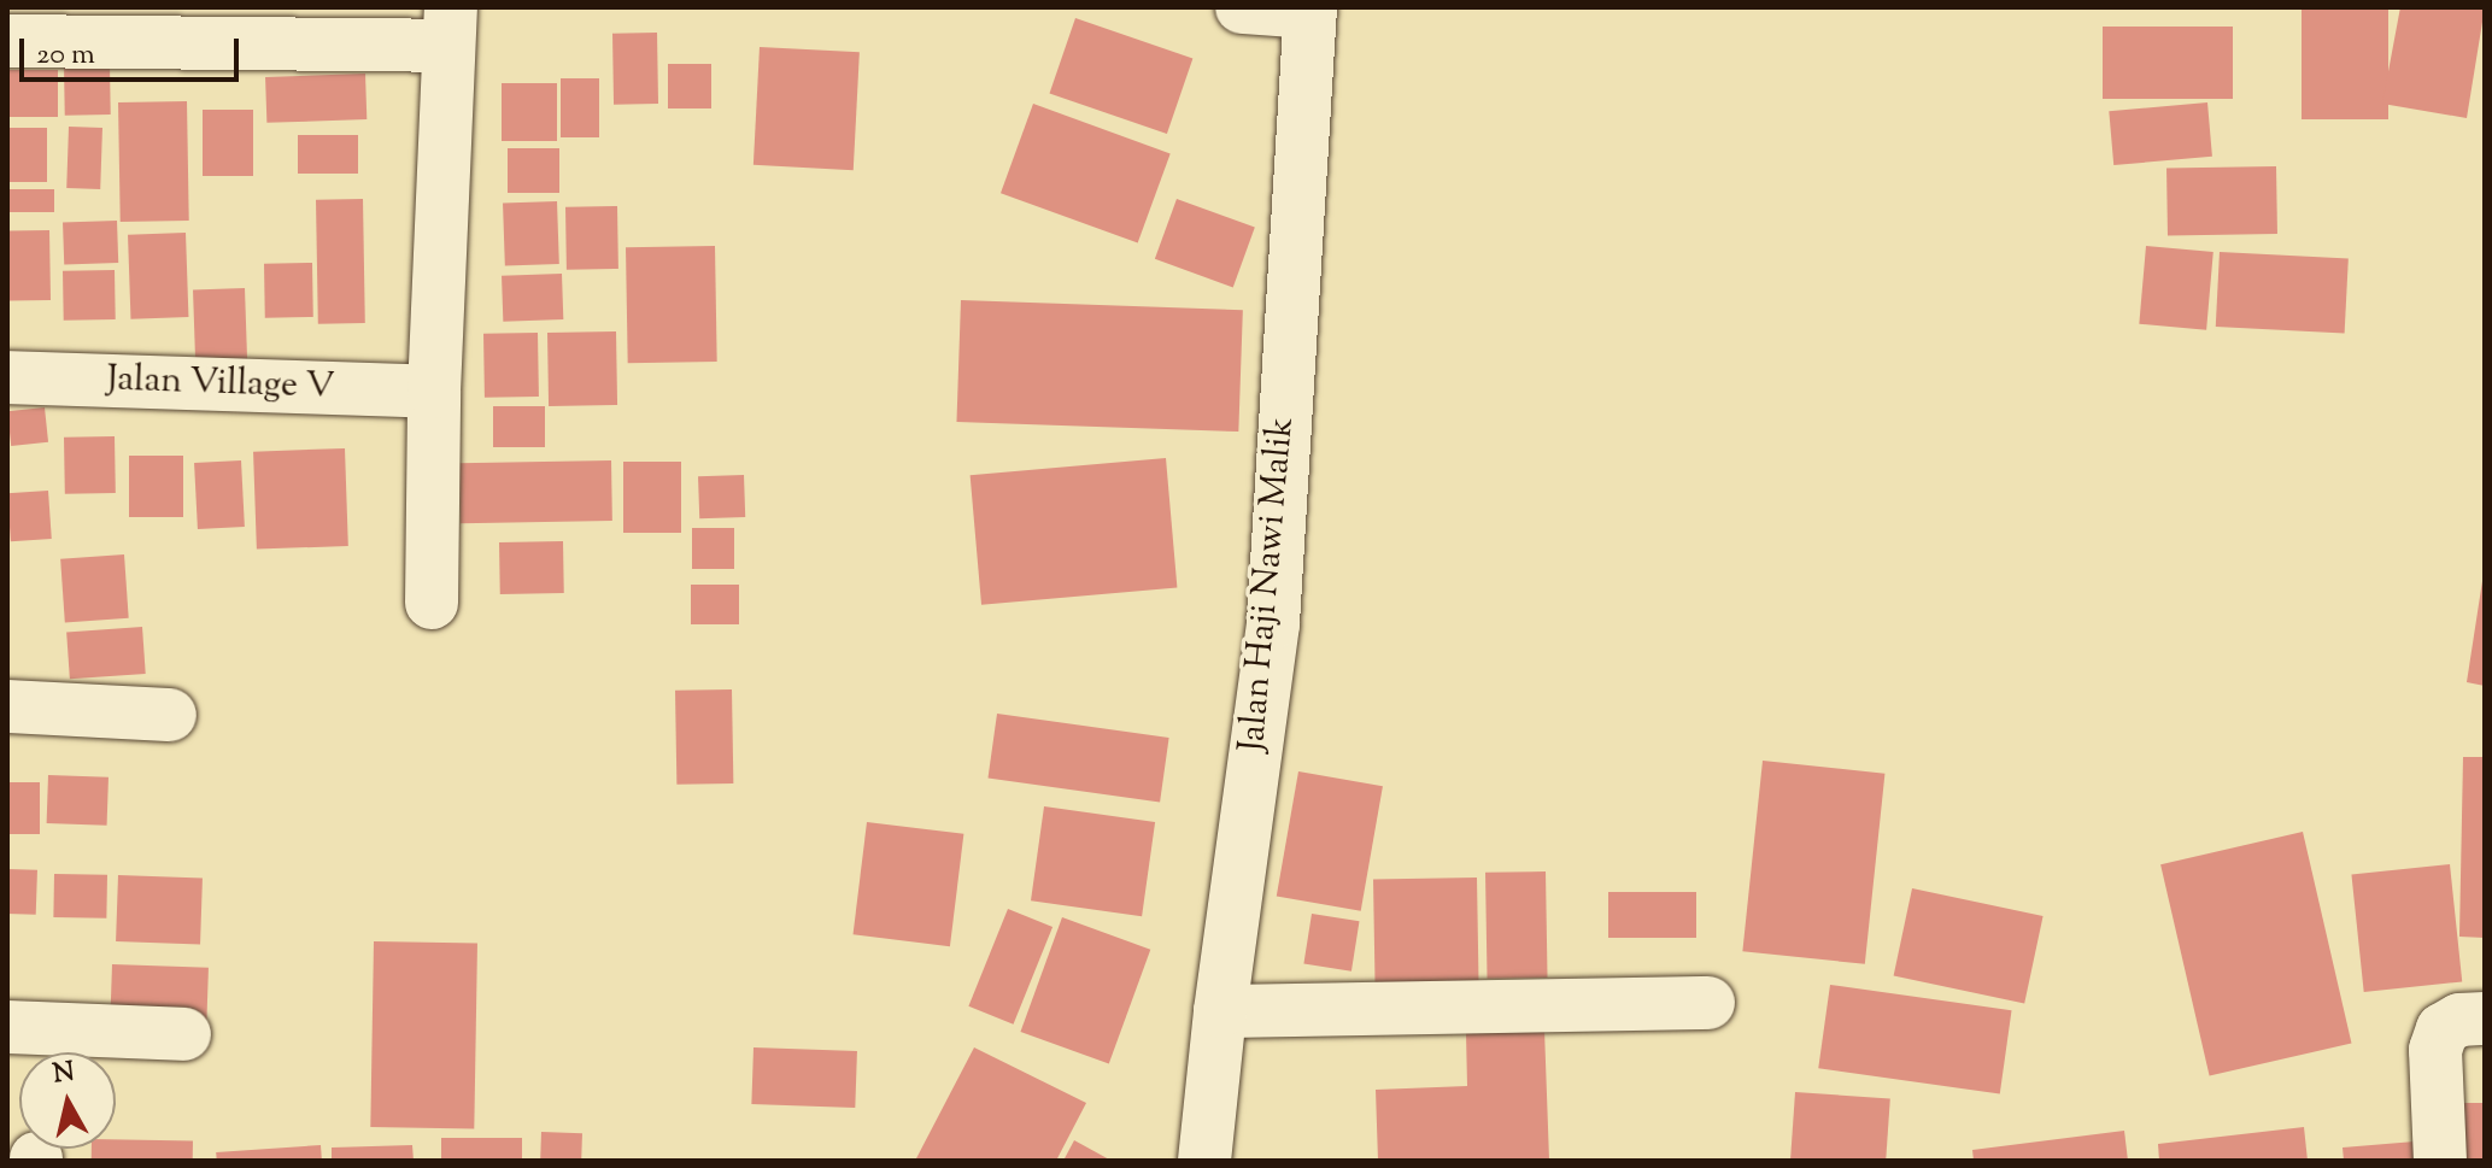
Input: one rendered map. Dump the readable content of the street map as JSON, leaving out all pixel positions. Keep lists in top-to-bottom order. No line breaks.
{"streets":{"street":["Jalan Village V","Jalan Haji Nawi Malik"]},"scale_bar":"20 m","north":"top"}
